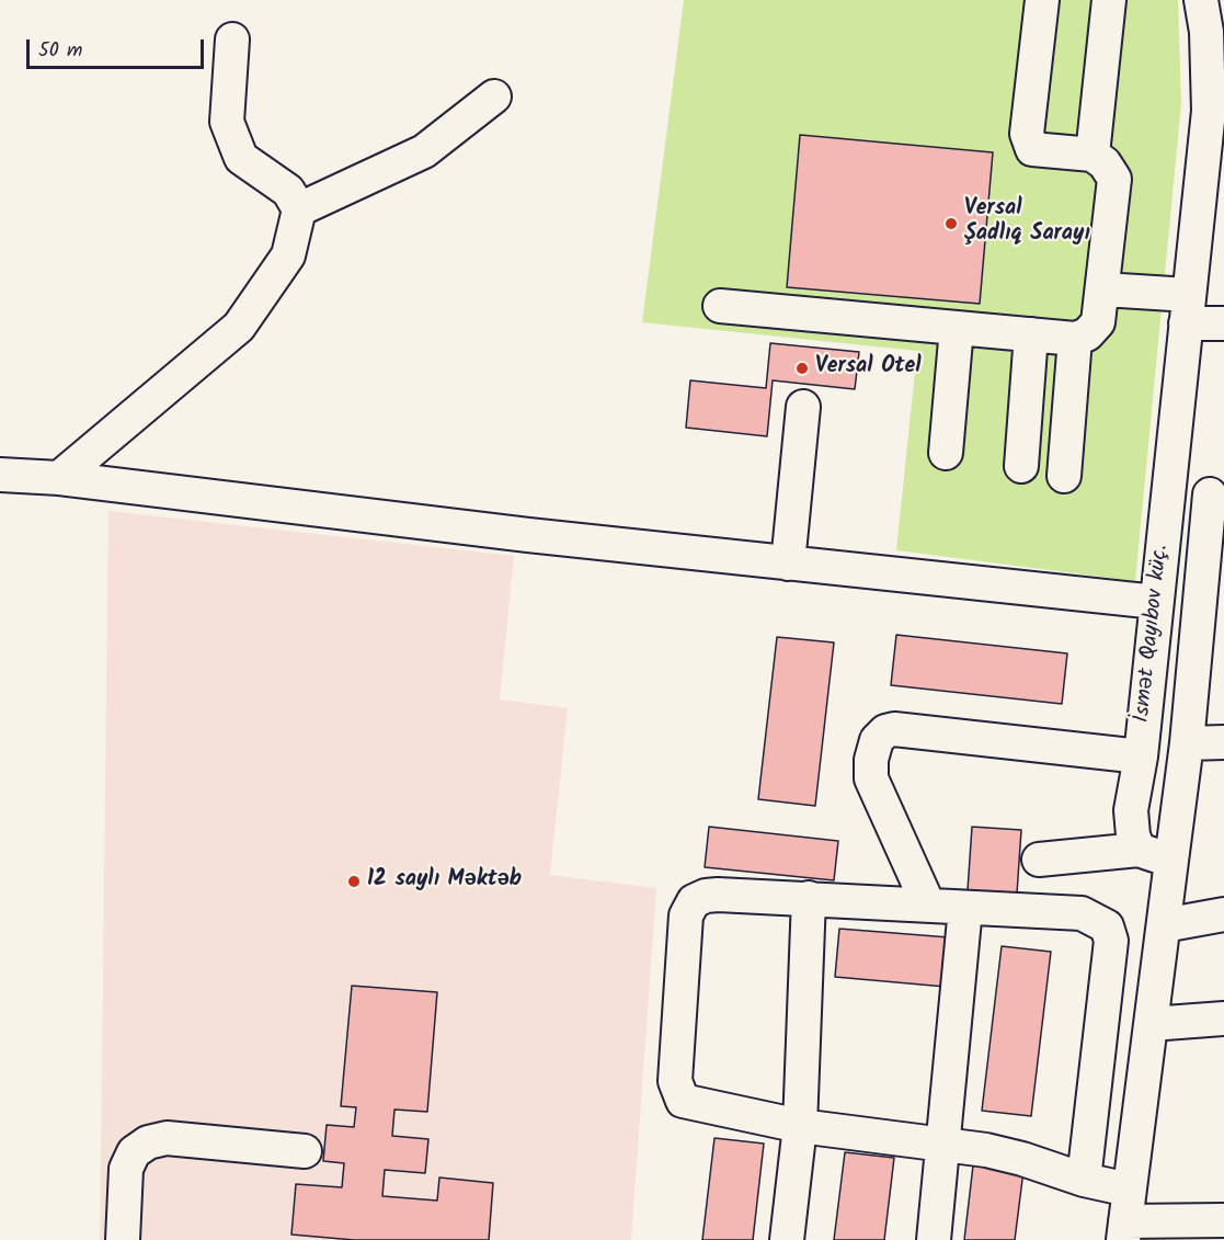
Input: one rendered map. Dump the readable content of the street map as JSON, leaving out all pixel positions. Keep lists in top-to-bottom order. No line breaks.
{"streets":{"street":["İsmət Qayıbov küç."]},"places":["Versal Şadlıq Sarayı","Versal Otel","12 saylı Məktəb"],"scale_bar":"50 m"}
